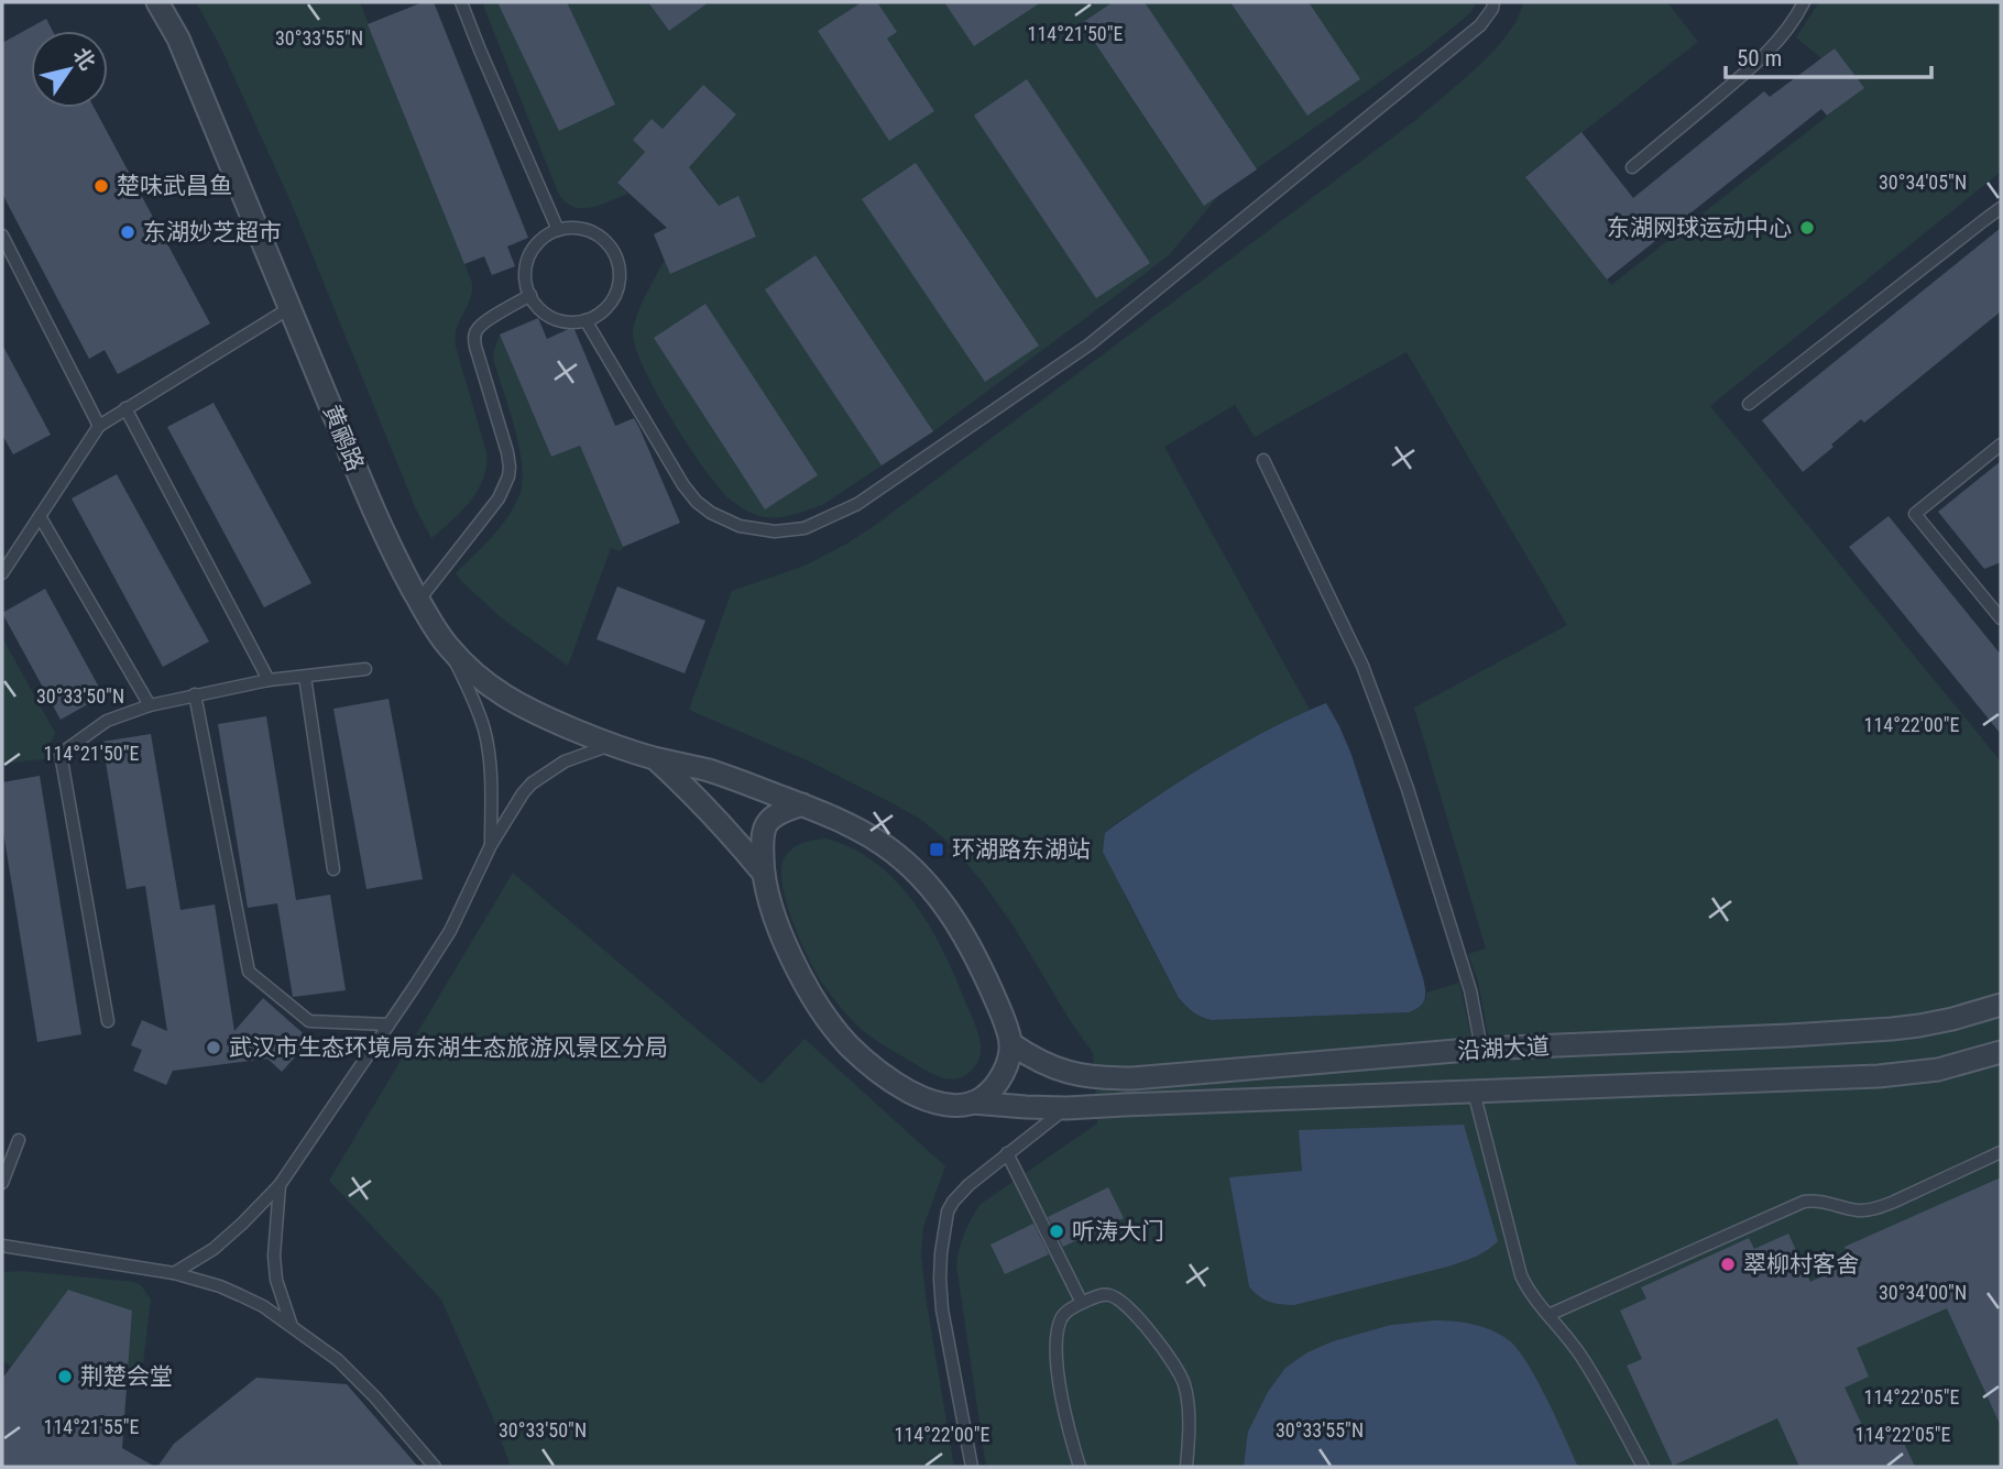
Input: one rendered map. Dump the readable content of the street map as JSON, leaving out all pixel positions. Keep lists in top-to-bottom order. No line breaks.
{"streets":{"street":["黄鹂路","沿湖大道"]},"crossings":[["黄鹂路","沿湖大道"]],"places":{"other":["楚味武昌鱼","东湖网球运动中心","东湖妙芝超市","武汉市生态环境局东湖生态旅游风景区分局","听涛大门","翠柳村客舍","荆楚会堂"],"transit":["环湖路东湖站"]},"scale_bar":"50 m","north":"top right","coordinates":["114°21'50\"E","30°33'55\"N","30°34'05\"N","30°33'50\"N","114°22'00\"E","30°34'00\"N","114°22'05\"E","114°21'55\"E"]}
